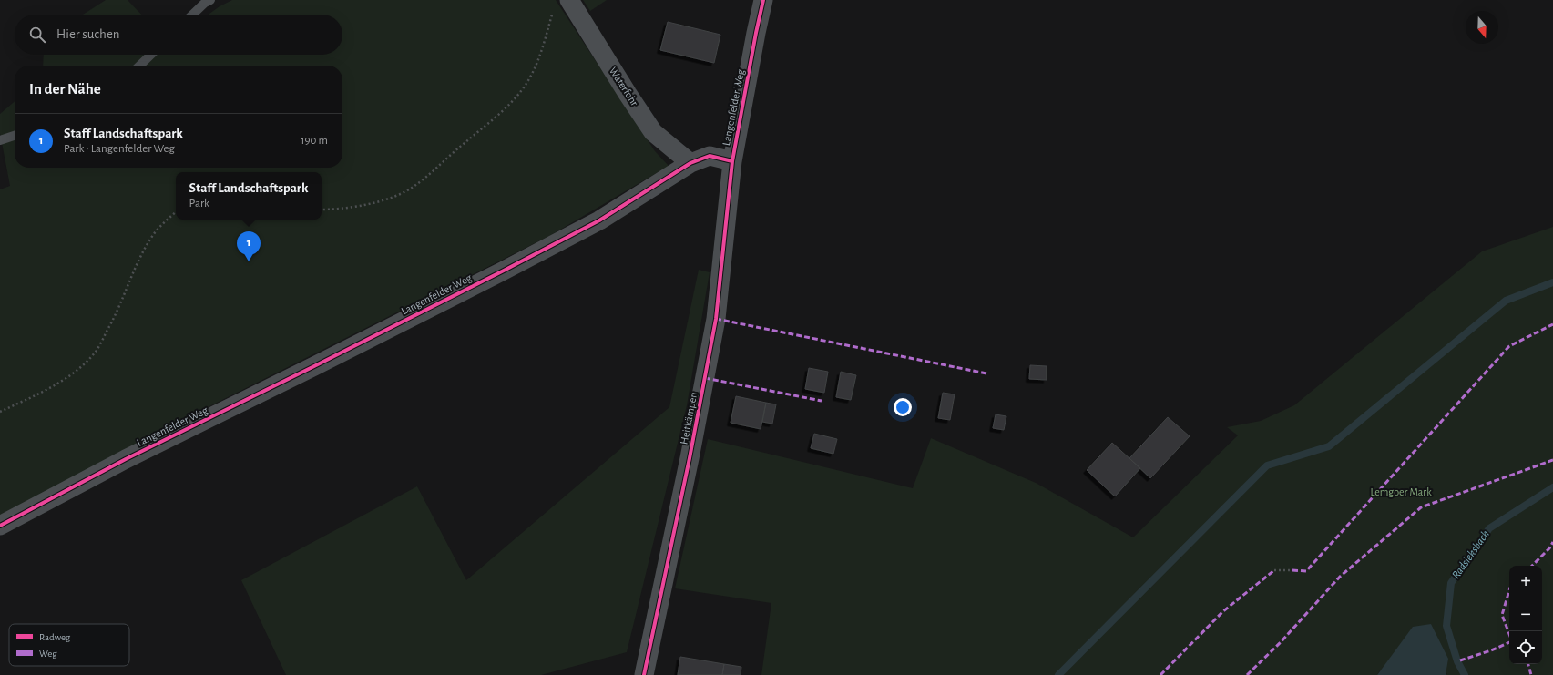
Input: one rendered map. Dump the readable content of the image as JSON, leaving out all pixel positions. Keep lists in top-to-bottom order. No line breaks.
{"streets":{"street":["Waterfohr","Langenfelder Weg","Heitkämpen"]},"crossings":[["Waterfohr","Langenfelder Weg"],["Langenfelder Weg","Heitkämpen"]],"water":["Radsieksbach"],"parks":["Lemgoer Mark"],"legend":["Radweg","Weg"],"north":"bottom","page":{"search":"Hier suchen","heading":"In der Nähe","list":[{"mark":"1","name":"Staff Landschaftspark","note":"Park · Langenfelder Weg","value":"190 m"}],"popup":["Staff Landschaftspark","Park"],"pins":"1","map_buttons":["+","−"]}}
